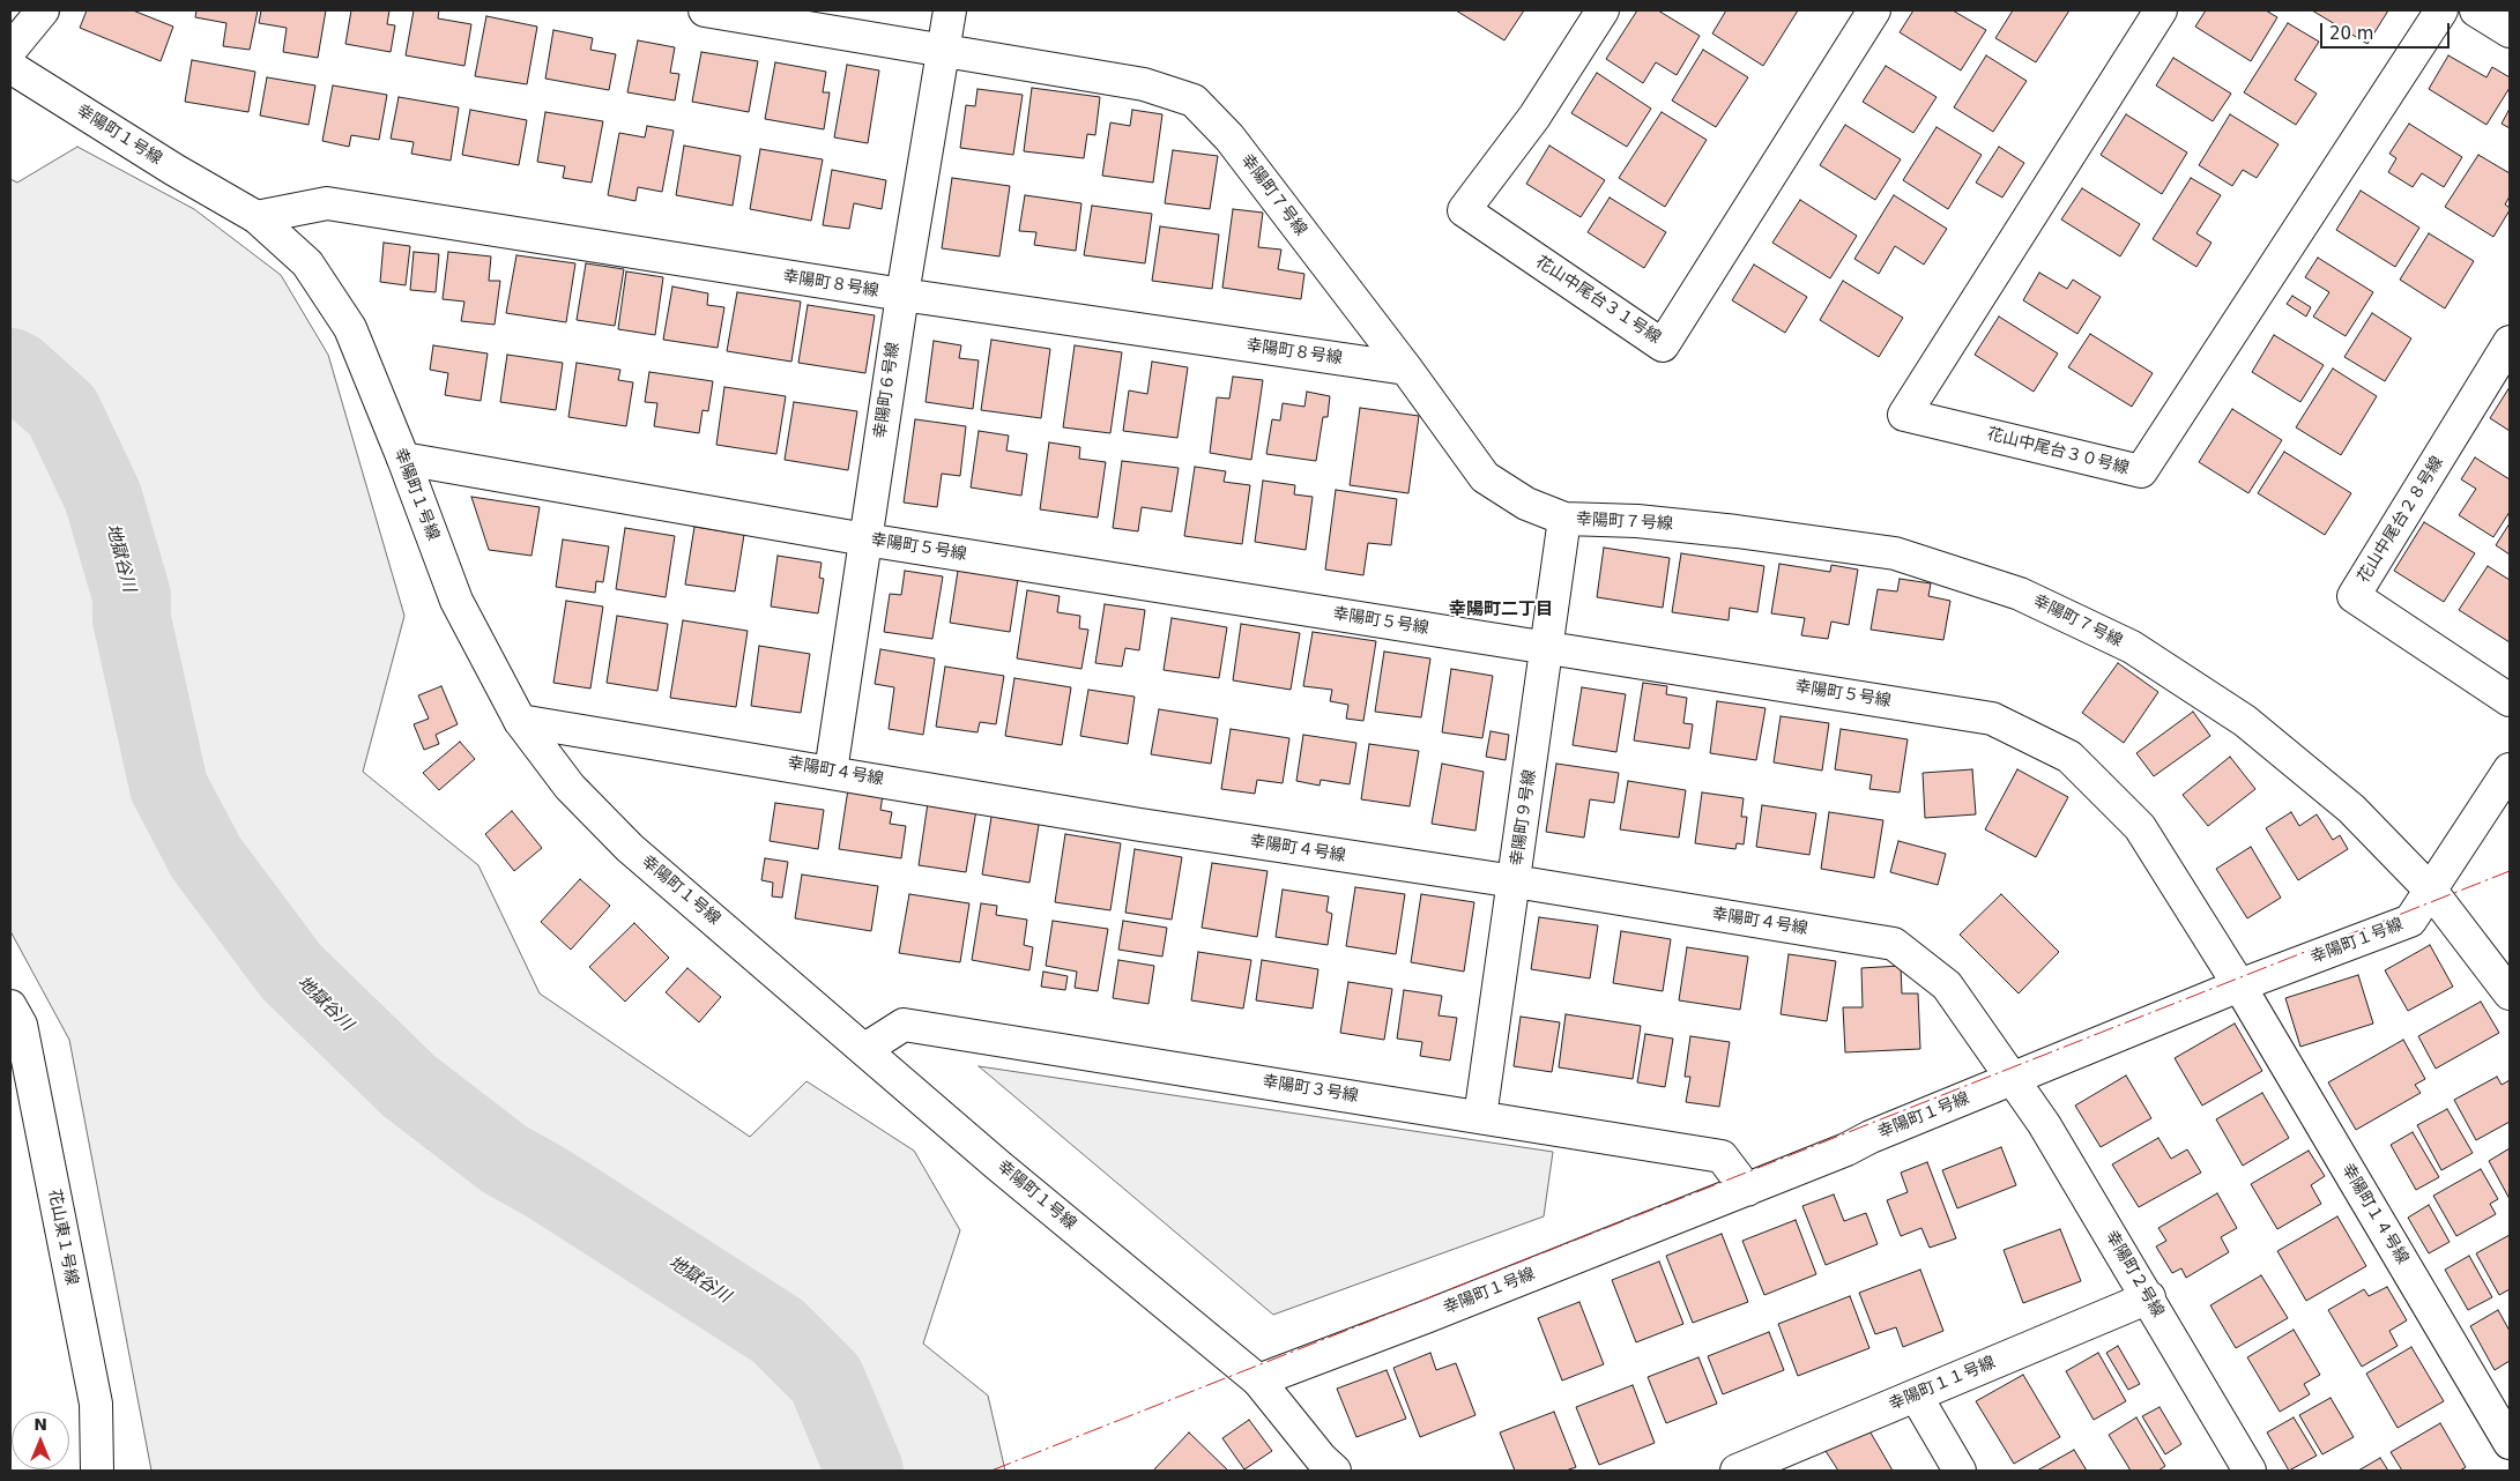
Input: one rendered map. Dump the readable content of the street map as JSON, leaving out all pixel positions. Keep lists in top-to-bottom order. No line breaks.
{"streets":{"street":["幸陽町１号線","幸陽町７号線","幸陽町８号線","花山中尾台３１号線","幸陽町６号線","花山中尾台３０号線","花山中尾台２８号線","幸陽町５号線","幸陽町４号線","幸陽町９号線","幸陽町３号線","幸陽町１４号線","花山東１号線","幸陽町２号線","幸陽町１１号線"]},"crossings":[["幸陽町１号線","幸陽町７号線"],["幸陽町１号線","幸陽町８号線"],["幸陽町１号線","幸陽町５号線"],["幸陽町１号線","幸陽町４号線"],["幸陽町１号線","幸陽町３号線"],["幸陽町１号線","幸陽町１４号線"],["幸陽町１号線","幸陽町２号線"],["幸陽町７号線","幸陽町８号線"],["幸陽町７号線","幸陽町６号線"],["幸陽町７号線","幸陽町９号線"],["幸陽町８号線","幸陽町６号線"],["幸陽町６号線","幸陽町５号線"],["幸陽町６号線","幸陽町４号線"],["幸陽町５号線","幸陽町９号線"],["幸陽町５号線","幸陽町１４号線"],["幸陽町４号線","幸陽町９号線"],["幸陽町４号線","幸陽町２号線"],["幸陽町９号線","幸陽町３号線"],["幸陽町２号線","幸陽町１１号線"]],"districts":["幸陽町二丁目"],"water":["地獄谷川"],"scale_bar":"20 m","north":"top"}
